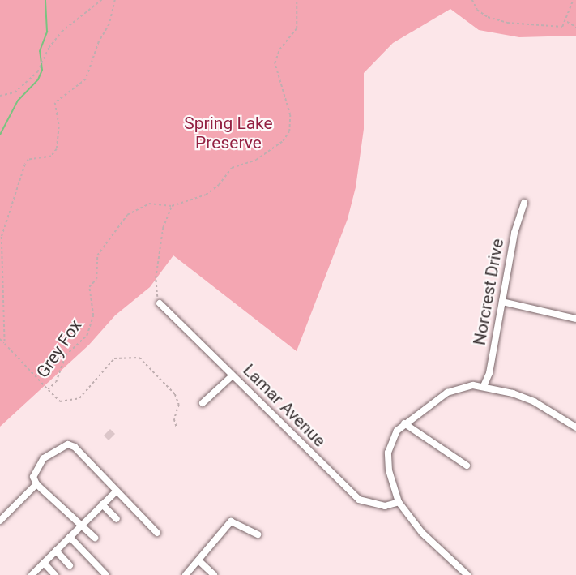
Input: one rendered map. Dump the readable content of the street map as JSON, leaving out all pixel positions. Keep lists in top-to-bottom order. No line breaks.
{"streets":{"street":["Norcrest Drive","Lamar Avenue"],"path":["Grey Fox"]},"parks":["Spring Lake Preserve"]}
